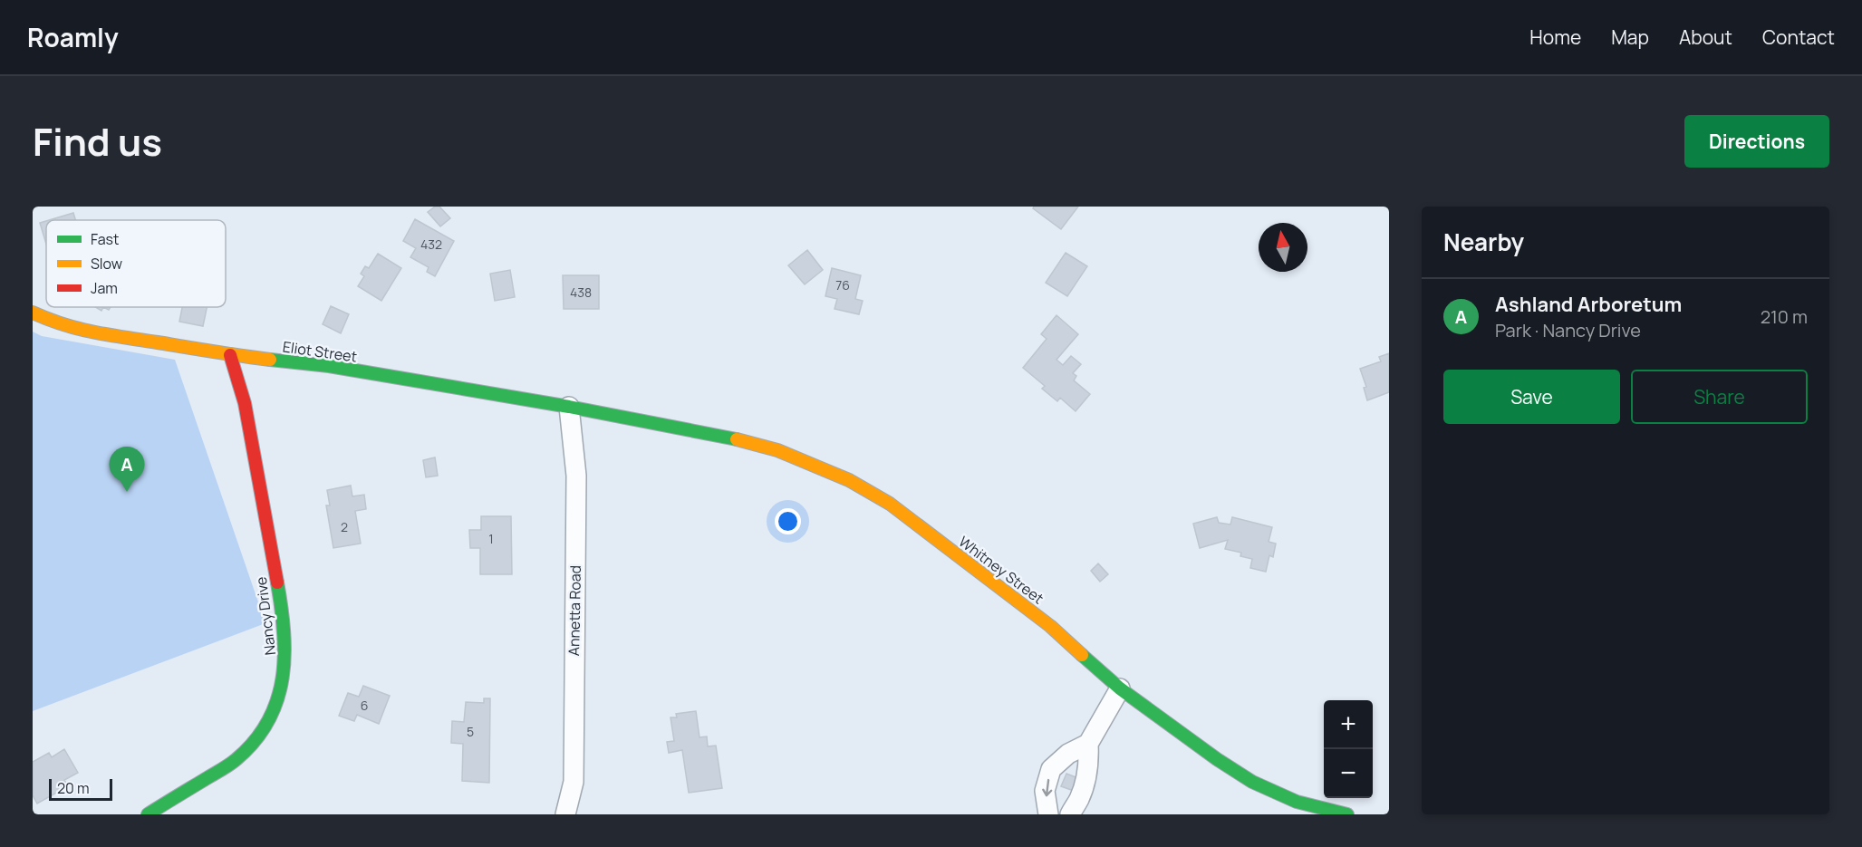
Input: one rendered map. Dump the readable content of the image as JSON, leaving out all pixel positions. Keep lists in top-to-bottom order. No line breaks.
{"streets":{"street":["Eliot Street","Whitney Street","Annetta Road","Nancy Drive"]},"crossings":[["Eliot Street","Whitney Street"],["Eliot Street","Annetta Road"],["Eliot Street","Nancy Drive"]],"house_numbers":["432","76","438","2","1","6","5"],"legend":["Fast","Slow","Jam"],"scale_bar":"20 m","north":"top","page":{"header":"Roamly","nav":["Home","Map","About","Contact"],"title":"Find us","buttons":["Directions",["Save","Share"]],"heading":"Nearby","list":[{"mark":"A","name":"Ashland Arboretum","note":"Park · Nancy Drive","value":"210 m"}],"pins":"A","map_buttons":["+","−"],"scale":"20 m"}}
